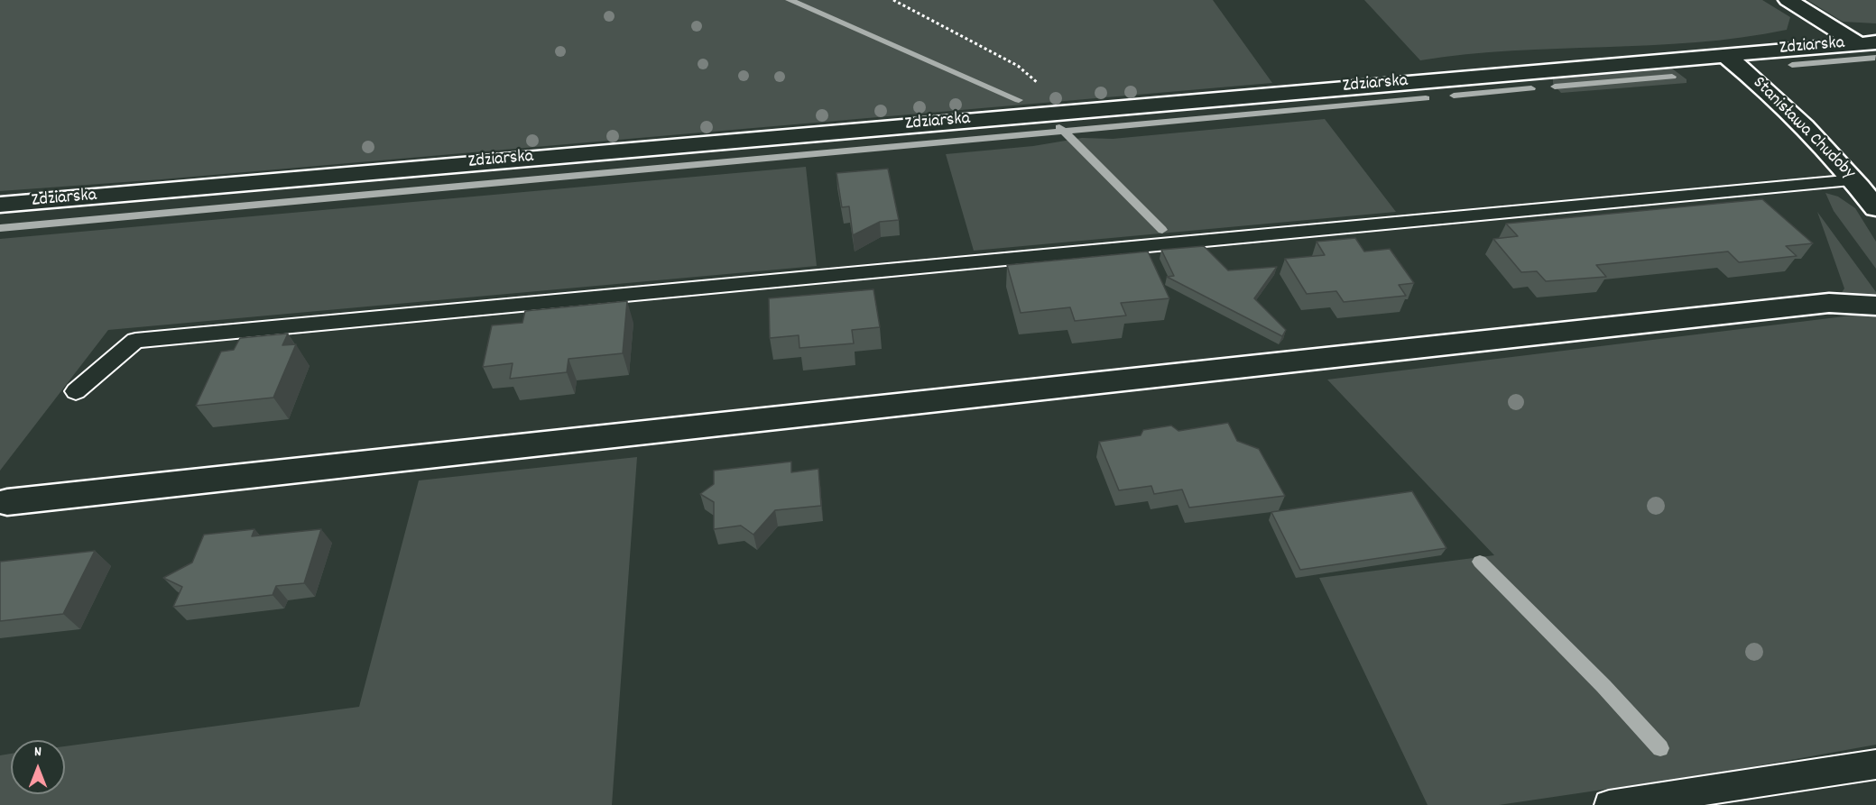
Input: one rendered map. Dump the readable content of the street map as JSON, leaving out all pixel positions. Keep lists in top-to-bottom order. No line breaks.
{"streets":{"street":["Zdziarska","Stanisława Chudoby"]},"crossings":[["Zdziarska","Stanisława Chudoby"]],"north":"top"}
